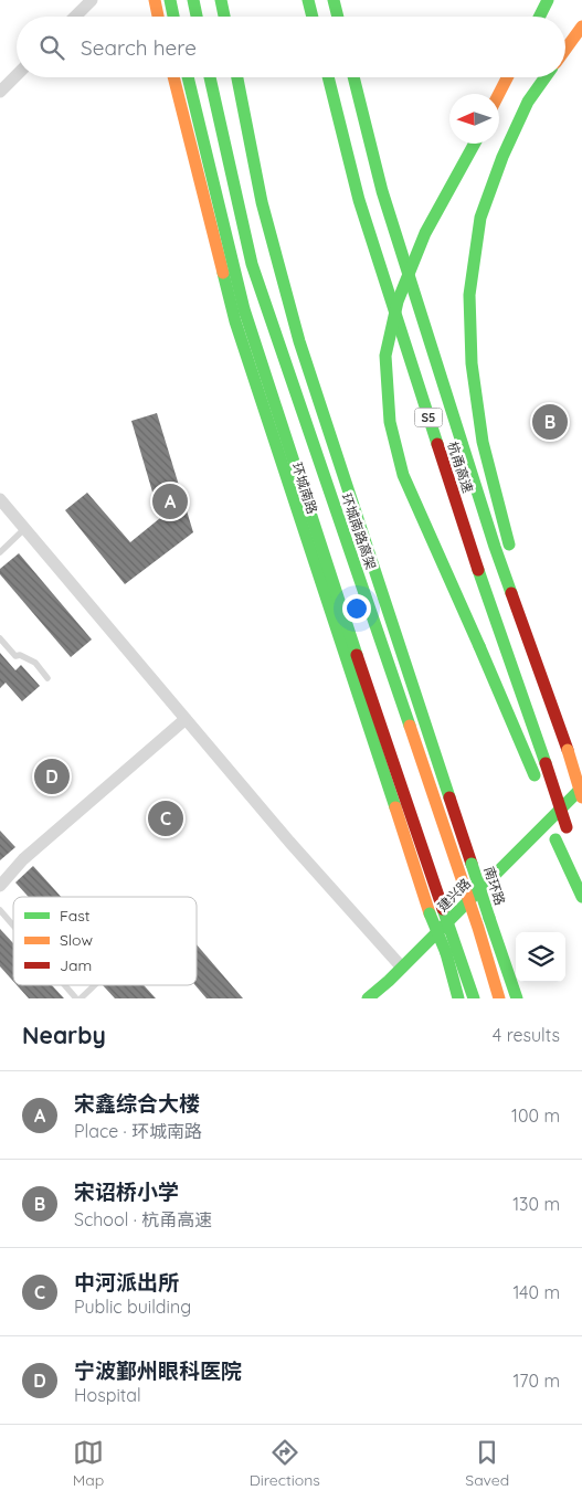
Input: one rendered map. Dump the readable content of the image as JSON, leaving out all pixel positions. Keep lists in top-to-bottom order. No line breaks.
{"streets":{"main road":["S5","杭甬高速","环城南路","环城南路高架","南环路","建兴路"]},"legend":["Fast","Slow","Jam"],"north":"left","page":{"search":"Search here","pins":["B","A","D","C"],"heading":["Nearby","4 results"],"list":[{"mark":"A","name":"宋鑫综合大楼","note":"Place · 环城南路","value":"100 m"},{"mark":"B","name":"宋诏桥小学","note":"School · 杭甬高速","value":"130 m"},{"mark":"C","name":"中河派出所","note":"Public building","value":"140 m"},{"mark":"D","name":"宁波鄞州眼科医院","note":"Hospital","value":"170 m"}],"nav":["Map","Directions","Saved"]}}
